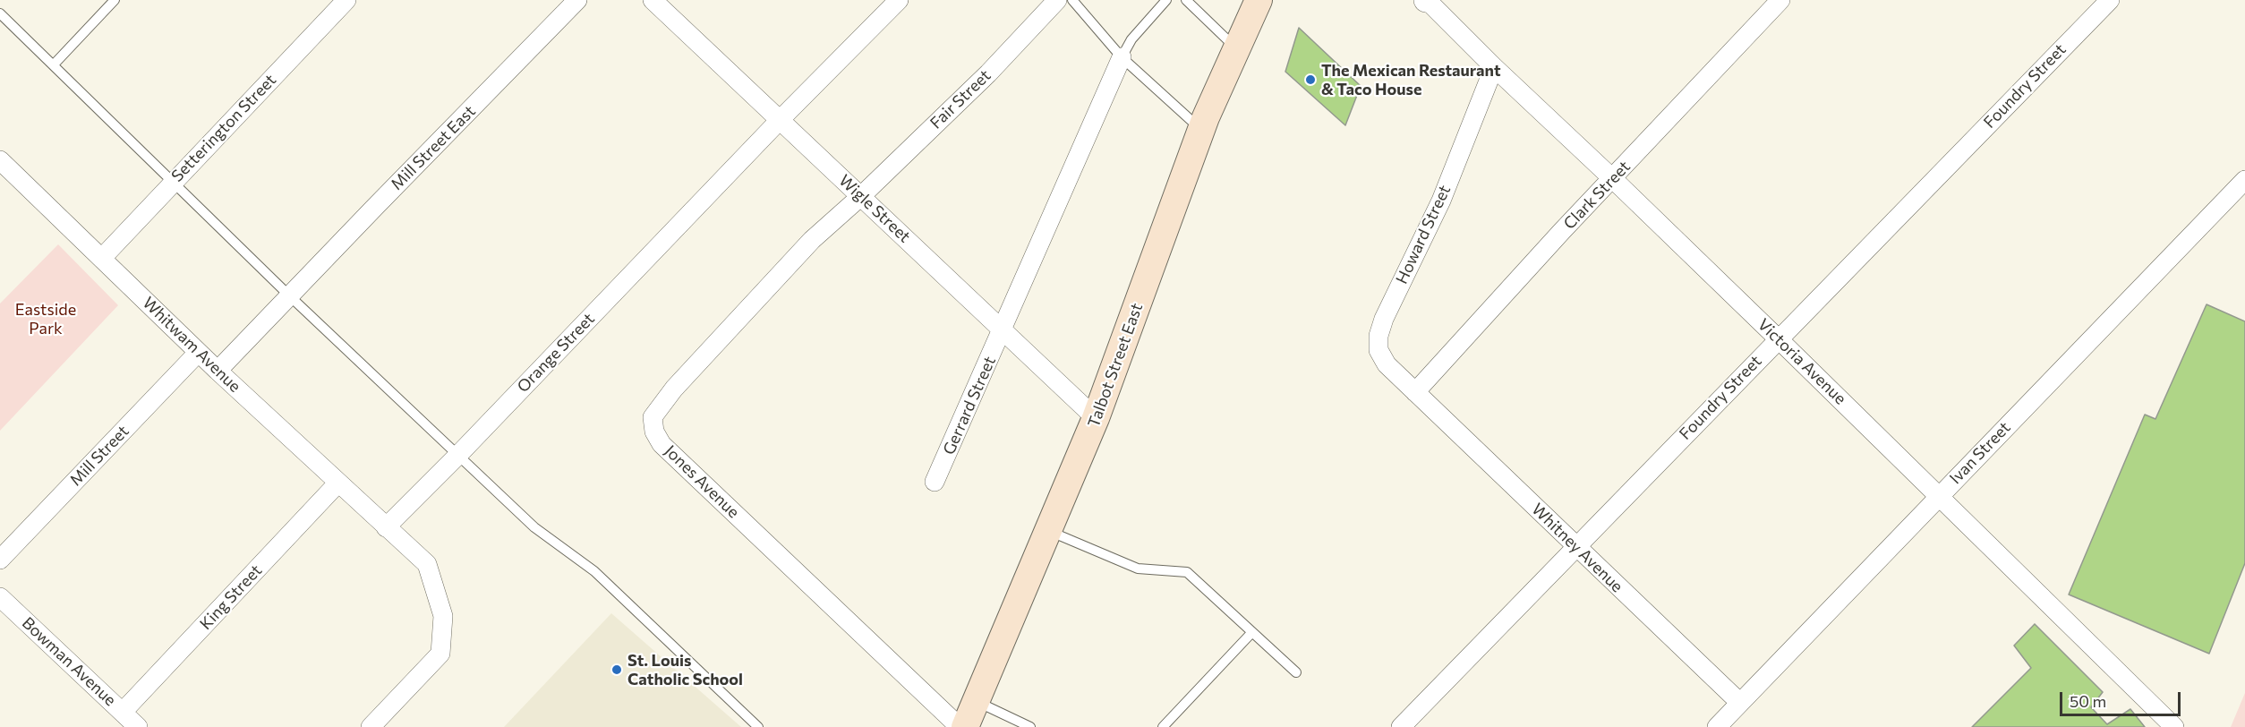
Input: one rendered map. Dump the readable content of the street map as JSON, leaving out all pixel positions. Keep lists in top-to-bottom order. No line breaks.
{"streets":{"main road":["Talbot Street East"],"street":["Foundry Street","Fair Street","Setterington Street","Mill Street East","Clark Street","Wigle Street","Howard Street","Whitwam Avenue","Orange Street","Victoria Avenue","Gerrard Street","Ivan Street","Mill Street","Jones Avenue","Whitney Avenue","King Street","Bowman Avenue"]},"crossings":[["Foundry Street","Victoria Avenue"],["Foundry Street","Whitney Avenue"],["Fair Street","Wigle Street"],["Fair Street","Jones Avenue"],["Setterington Street","Whitwam Avenue"],["Clark Street","Howard Street"],["Clark Street","Victoria Avenue"],["Clark Street","Whitney Avenue"],["Wigle Street","Orange Street"],["Wigle Street","Talbot Street East"],["Wigle Street","Gerrard Street"],["Wigle Street","Jones Avenue"],["Howard Street","Victoria Avenue"],["Howard Street","Whitney Avenue"],["Whitwam Avenue","Orange Street"],["Whitwam Avenue","Mill Street"],["Whitwam Avenue","King Street"],["Victoria Avenue","Ivan Street"],["Ivan Street","Whitney Avenue"],["King Street","Bowman Avenue"]],"parks":["Eastside Park"],"places":["The Mexican Restaurant & Taco House","St. Louis Catholic School"],"scale_bar":"50 m"}
